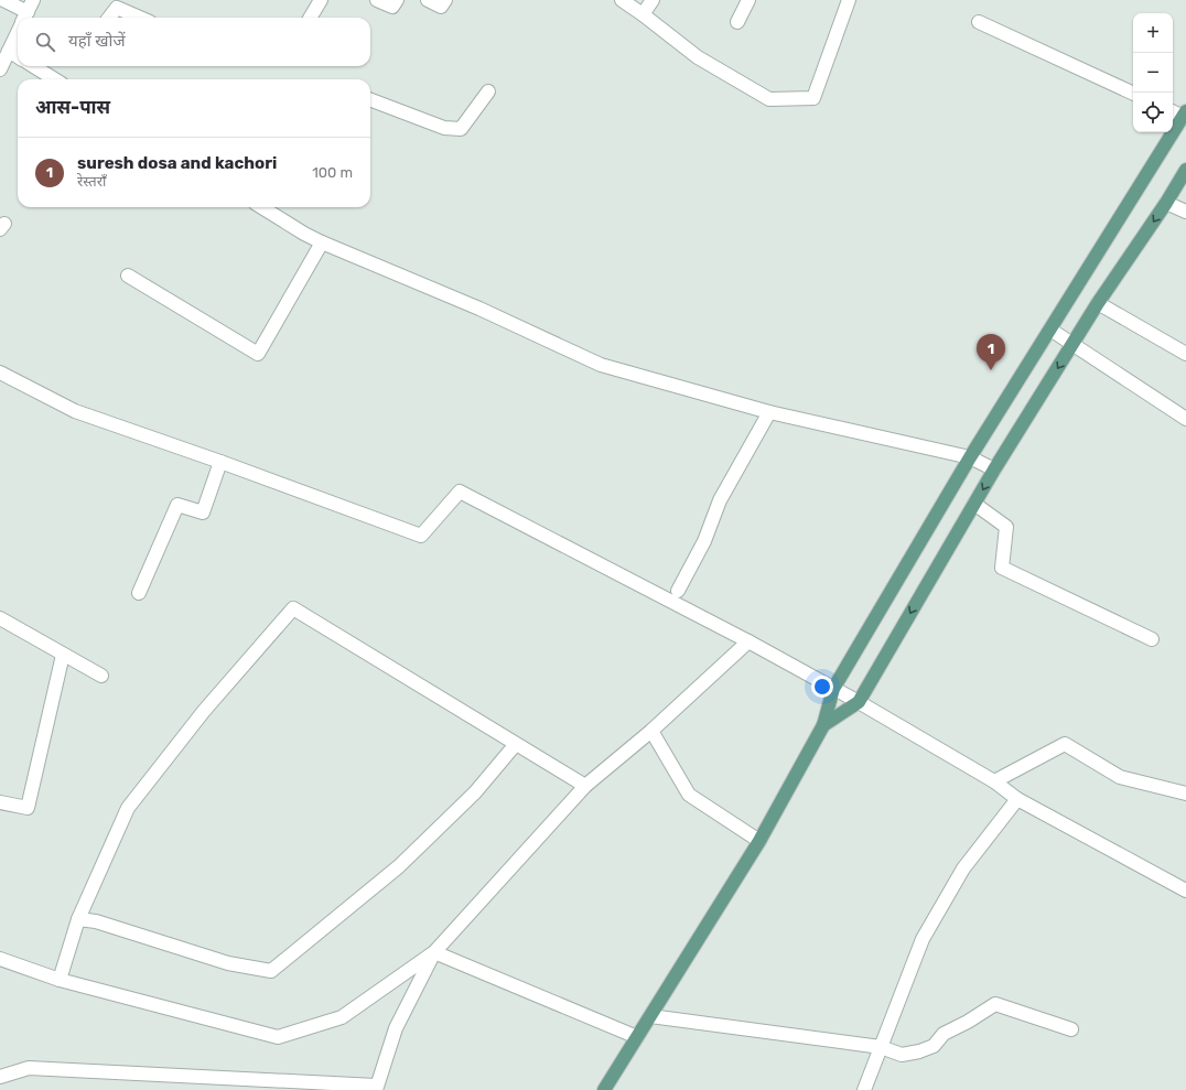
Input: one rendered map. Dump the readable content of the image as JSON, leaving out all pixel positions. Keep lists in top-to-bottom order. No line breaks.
{"page":{"map_buttons":["+","−"],"search":"यहाँ खोजें","heading":"आस-पास","list":[{"mark":"1","name":"suresh dosa and kachori","note":"रेस्तराँ","value":"100 m"}],"pins":"1"}}
